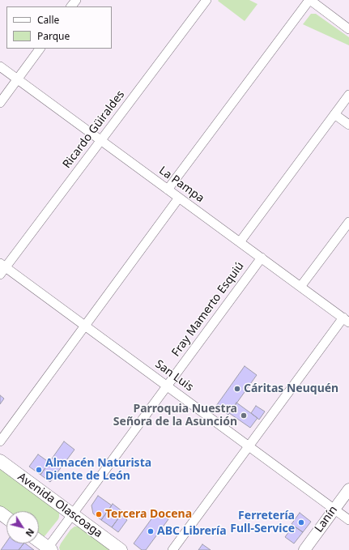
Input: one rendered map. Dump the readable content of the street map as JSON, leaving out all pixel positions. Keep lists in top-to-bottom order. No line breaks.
{"streets":{"main road":["Avenida Olascoaga"],"street":["Ricardo Güiraldes","La Pampa","Fray Mamerto Esquiú","San Luis","Lanín"]},"crossings":[["Ricardo Güiraldes","La Pampa"],["Ricardo Güiraldes","San Luis"],["La Pampa","Fray Mamerto Esquiú"],["Fray Mamerto Esquiú","San Luis"],["Fray Mamerto Esquiú","Avenida Olascoaga"],["San Luis","Lanín"]],"places":["Cáritas Neuquén","Parroquia Nuestra Señora de la Asunción","Almacén Naturista Diente de León","Tercera Docena","Ferretería Full-Service","ABC Librería"],"legend":["Calle","Parque"],"north":"bottom right"}
